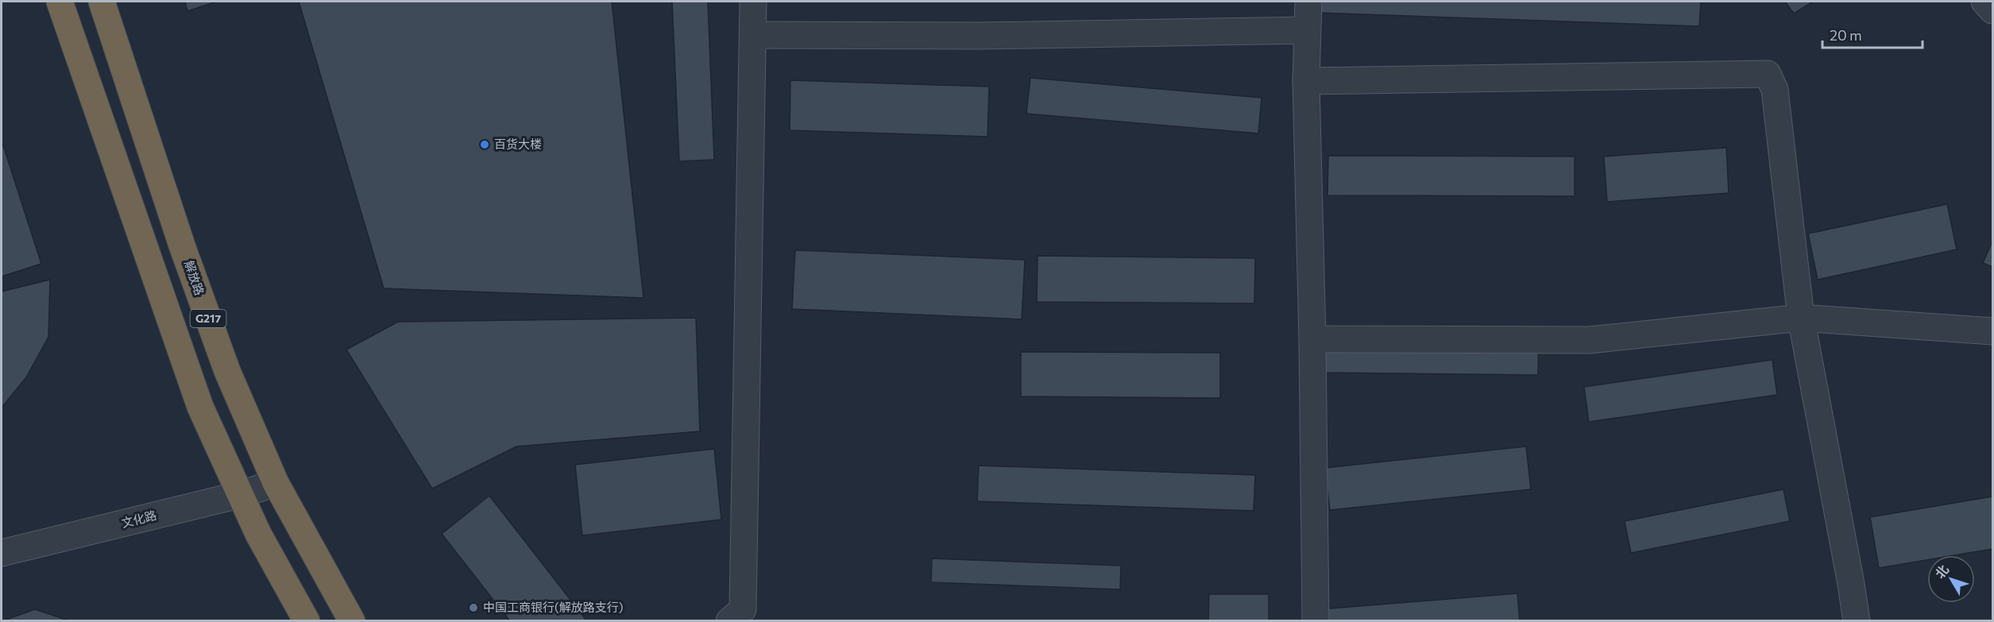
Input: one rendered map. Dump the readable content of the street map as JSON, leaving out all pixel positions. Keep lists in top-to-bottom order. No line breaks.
{"streets":{"highway":["解放路","G217"],"street":["文化路"]},"crossings":[["解放路","文化路"],["G217","文化路"]],"places":["百货大楼","中国工商银行(解放路支行)"],"scale_bar":"20 m","north":"top left"}
